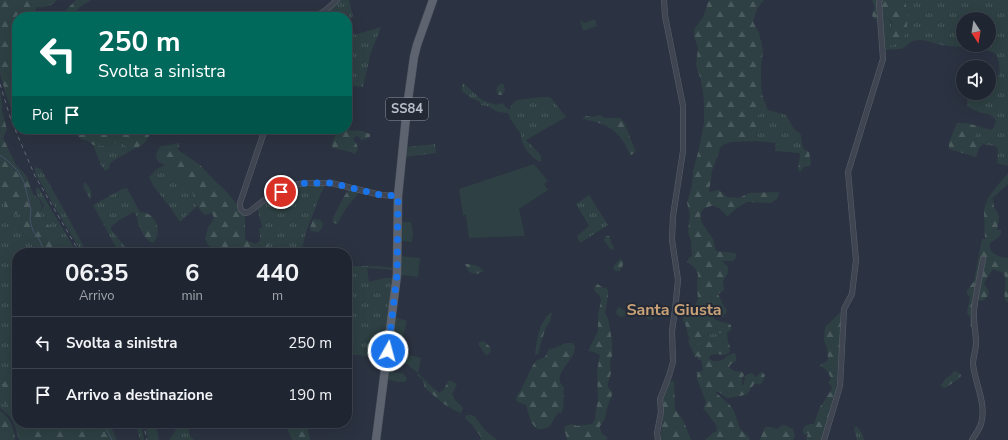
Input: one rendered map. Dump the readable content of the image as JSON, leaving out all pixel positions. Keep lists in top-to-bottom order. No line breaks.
{"streets":{"main road":["SS84"]},"districts":["Santa Giusta"],"north":"bottom","page":{"turn":["250 m","Svolta a sinistra"],"then":"Poi","eta":["06:35","Arrivo","6","min","440","m"],"list":[{"name":"Svolta a sinistra","value":"250 m"},{"name":"Arrivo a destinazione","value":"190 m"}]}}
